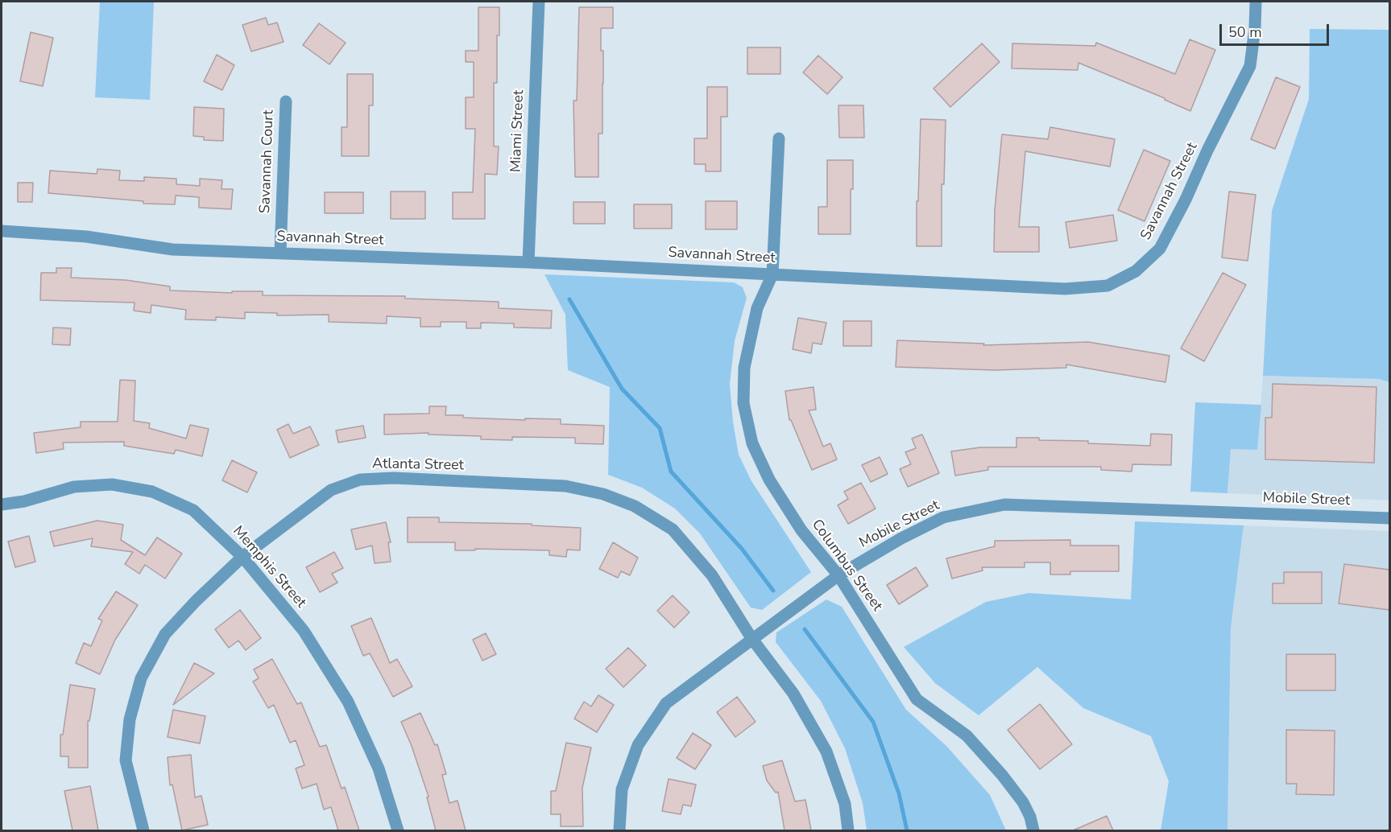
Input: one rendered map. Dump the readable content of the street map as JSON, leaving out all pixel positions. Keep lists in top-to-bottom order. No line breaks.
{"streets":{"street":["Miami Street","Savannah Court","Savannah Street","Atlanta Street","Mobile Street","Columbus Street","Memphis Street"]},"crossings":[["Miami Street","Savannah Street"],["Savannah Court","Savannah Street"],["Savannah Street","Columbus Street"],["Atlanta Street","Mobile Street"],["Atlanta Street","Memphis Street"],["Mobile Street","Columbus Street"]],"scale_bar":"50 m"}
